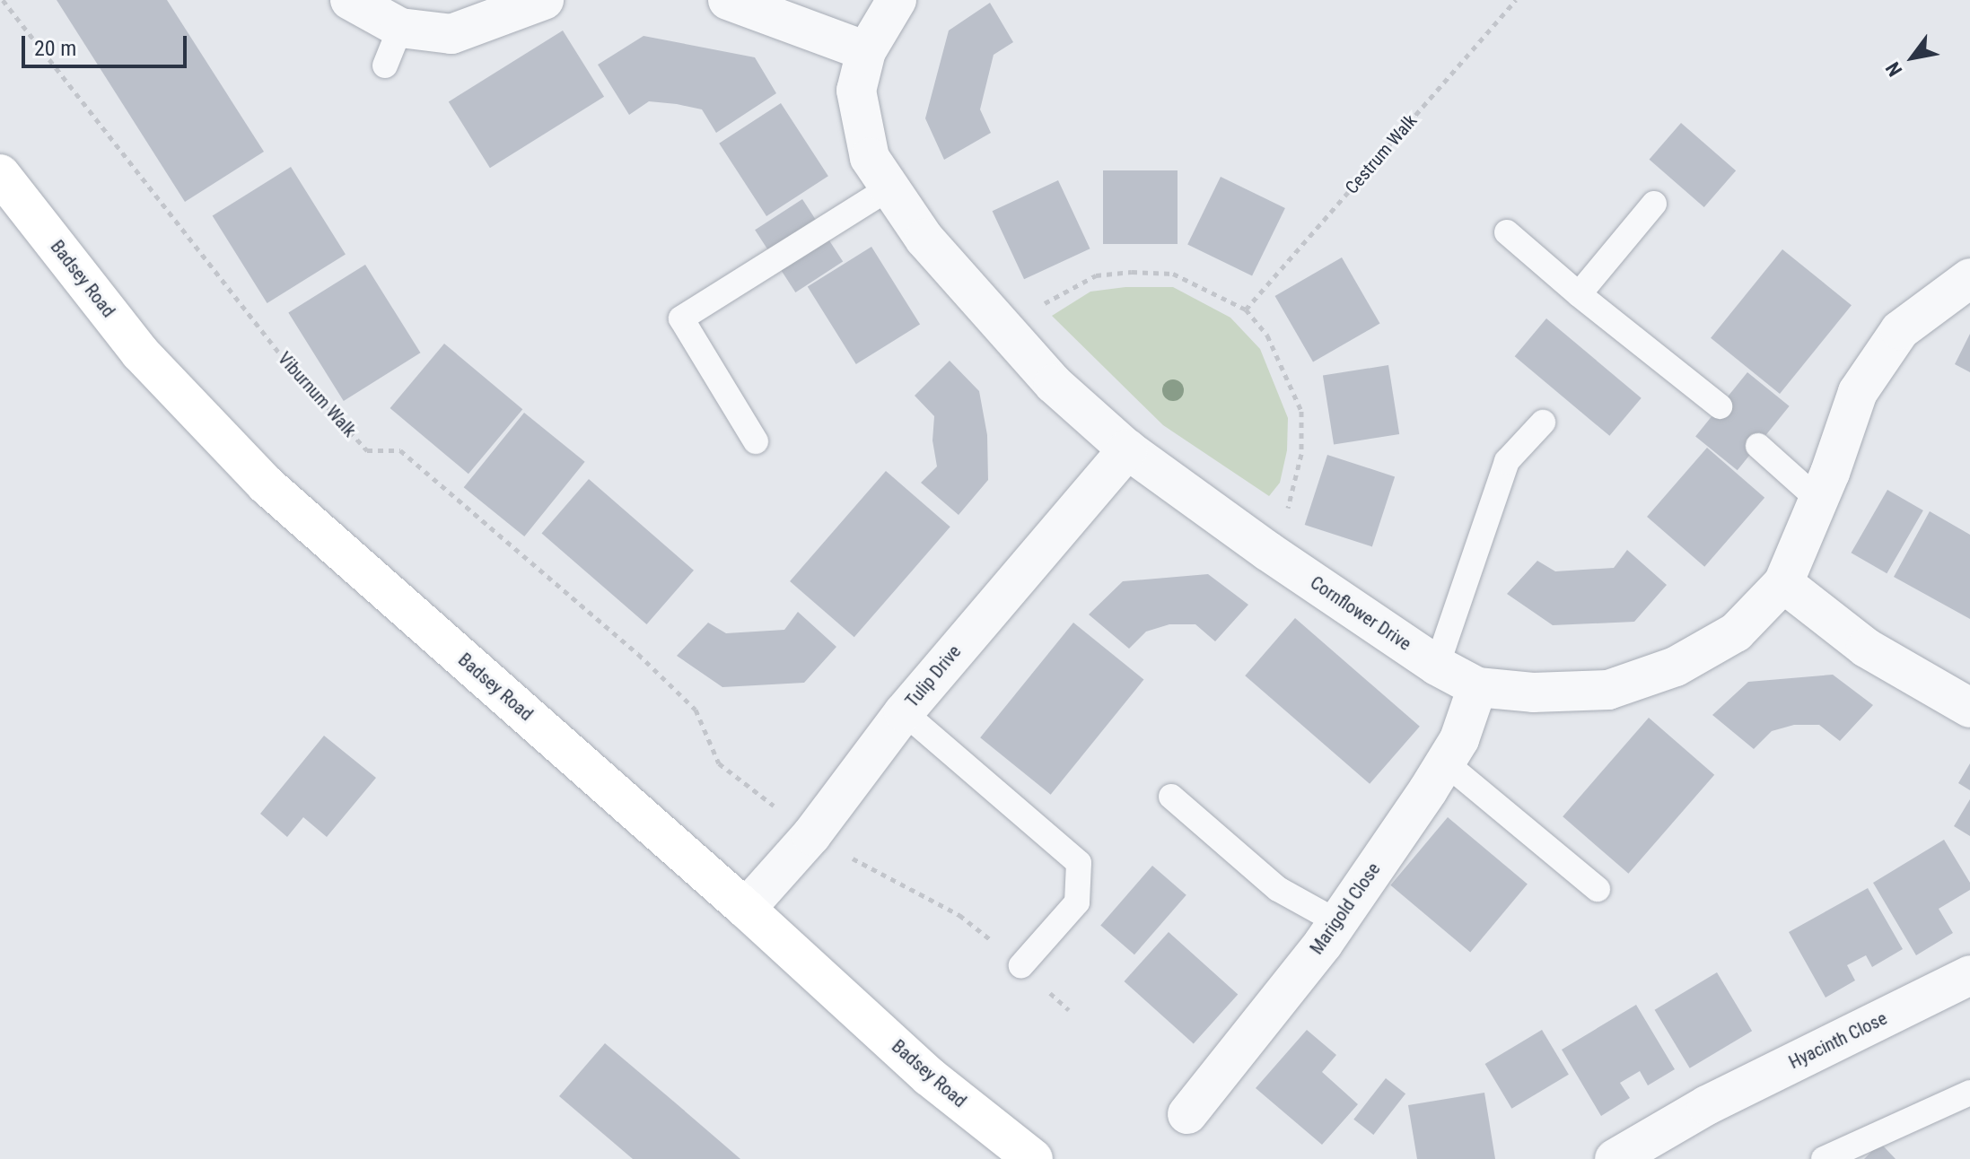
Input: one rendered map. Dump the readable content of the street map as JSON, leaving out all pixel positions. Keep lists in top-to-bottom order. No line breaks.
{"streets":{"main road":["Badsey Road"],"street":["Cornflower Drive","Tulip Drive","Marigold Close","Hyacinth Close"],"path":["Cestrum Walk","Viburnum Walk"]},"crossings":[["Badsey Road","Tulip Drive"],["Viburnum Walk","Tulip Drive"],["Cornflower Drive","Tulip Drive"],["Cornflower Drive","Marigold Close"]],"scale_bar":"20 m","north":"bottom left"}
